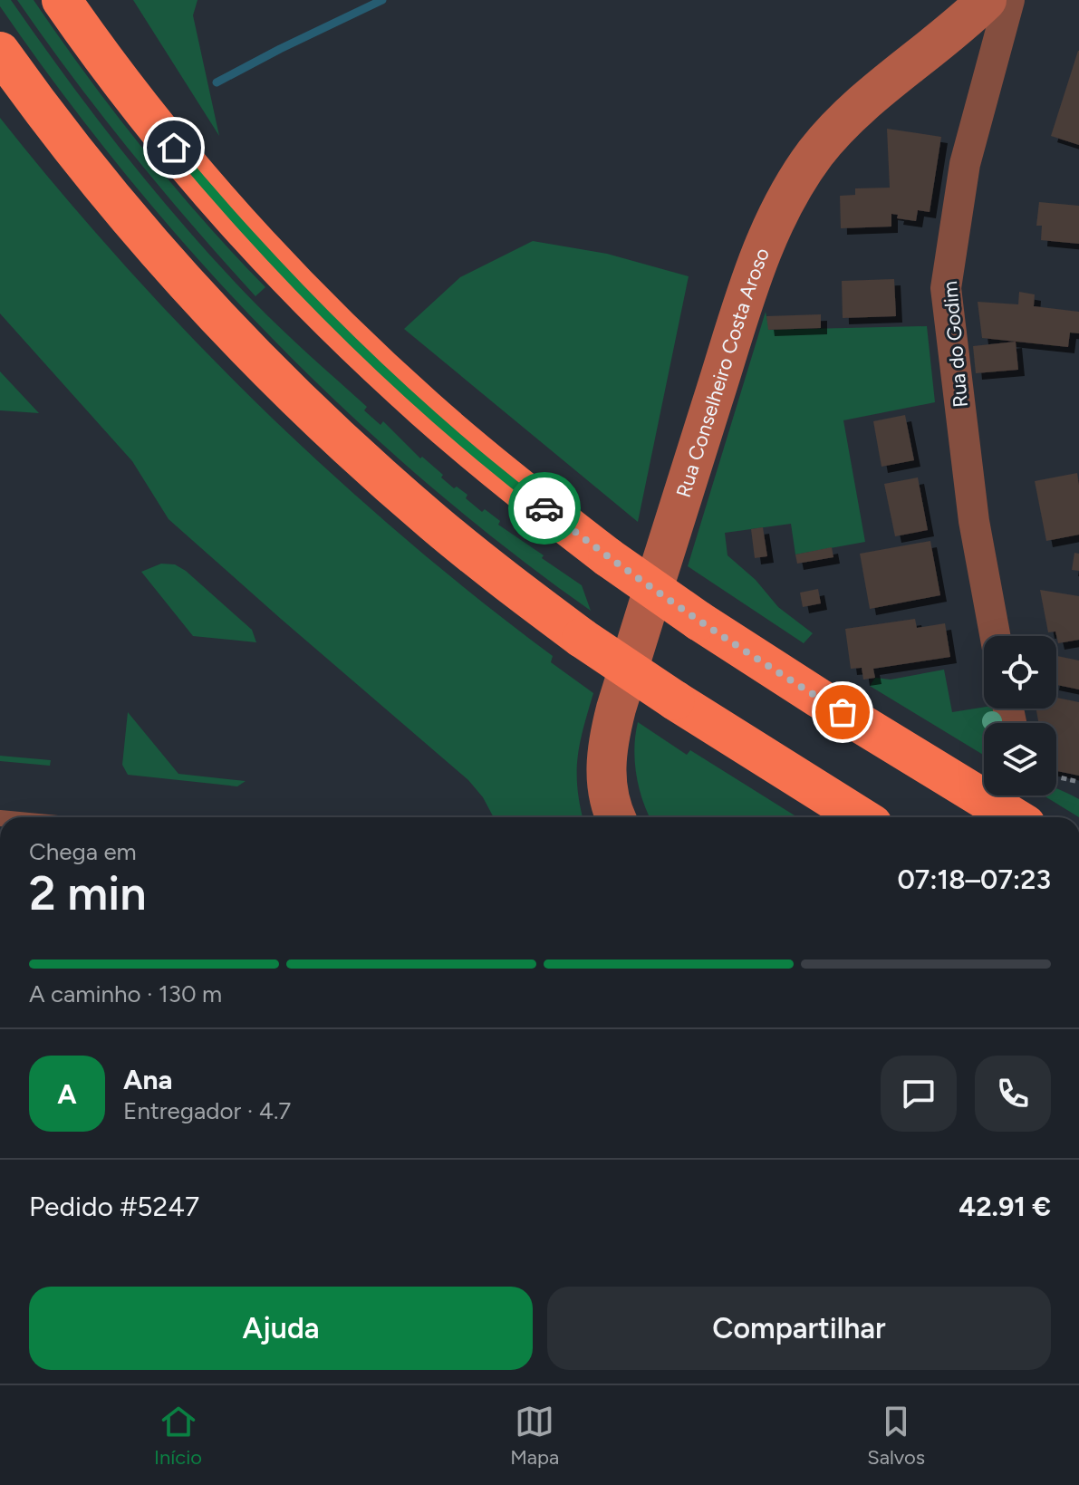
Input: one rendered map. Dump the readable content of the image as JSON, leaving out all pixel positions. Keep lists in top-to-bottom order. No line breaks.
{"streets":{"main road":["Rua Conselheiro Costa Aroso"],"street":["Rua do Godim"]},"page":{"heading":["2 min","Chega em","07:18–07:23"],"panel":["Ana","Entregador · 4.7","Pedido #5247","42.91 €"],"bar":"A caminho · 130 m","round":"A","buttons":["Ajuda","Compartilhar"],"tabs":["Início","Mapa","Salvos"]}}
